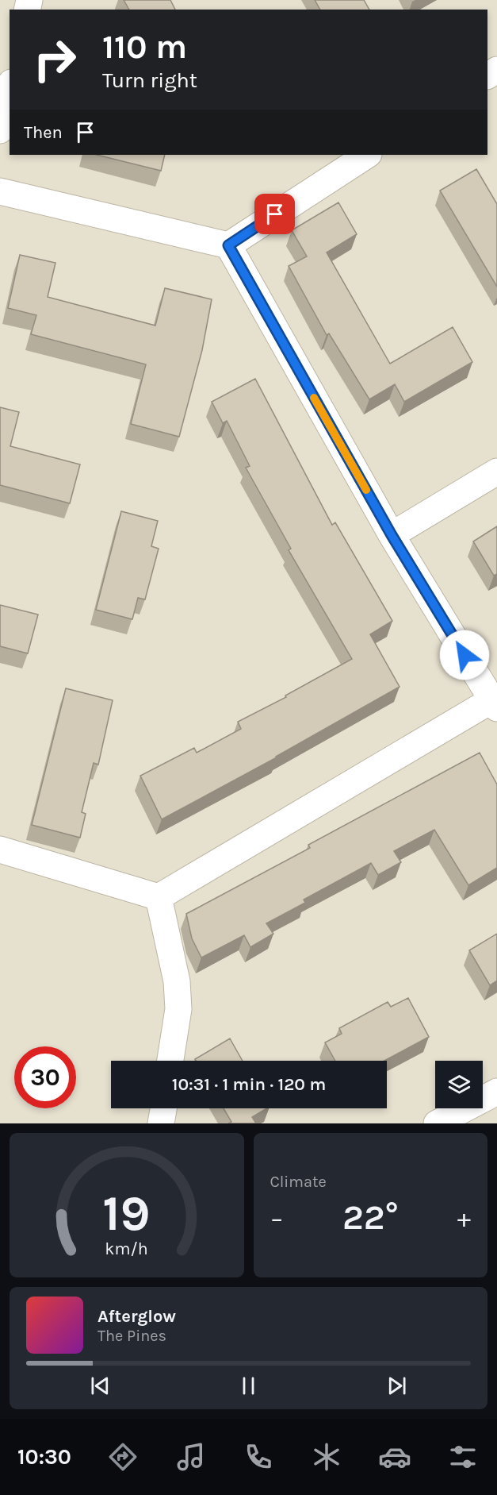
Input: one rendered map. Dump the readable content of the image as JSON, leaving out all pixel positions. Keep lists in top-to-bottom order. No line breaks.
{"page":{"turn":["110 m","Turn right"],"then":"Then","limit":"30","trip":"10:31 · 1 min · 120 m","tile":"Climate","heat":["−","22°","+"],"song":["Afterglow","The Pines"],"tabs":"10:30","gauge":["19","km/h"]}}
